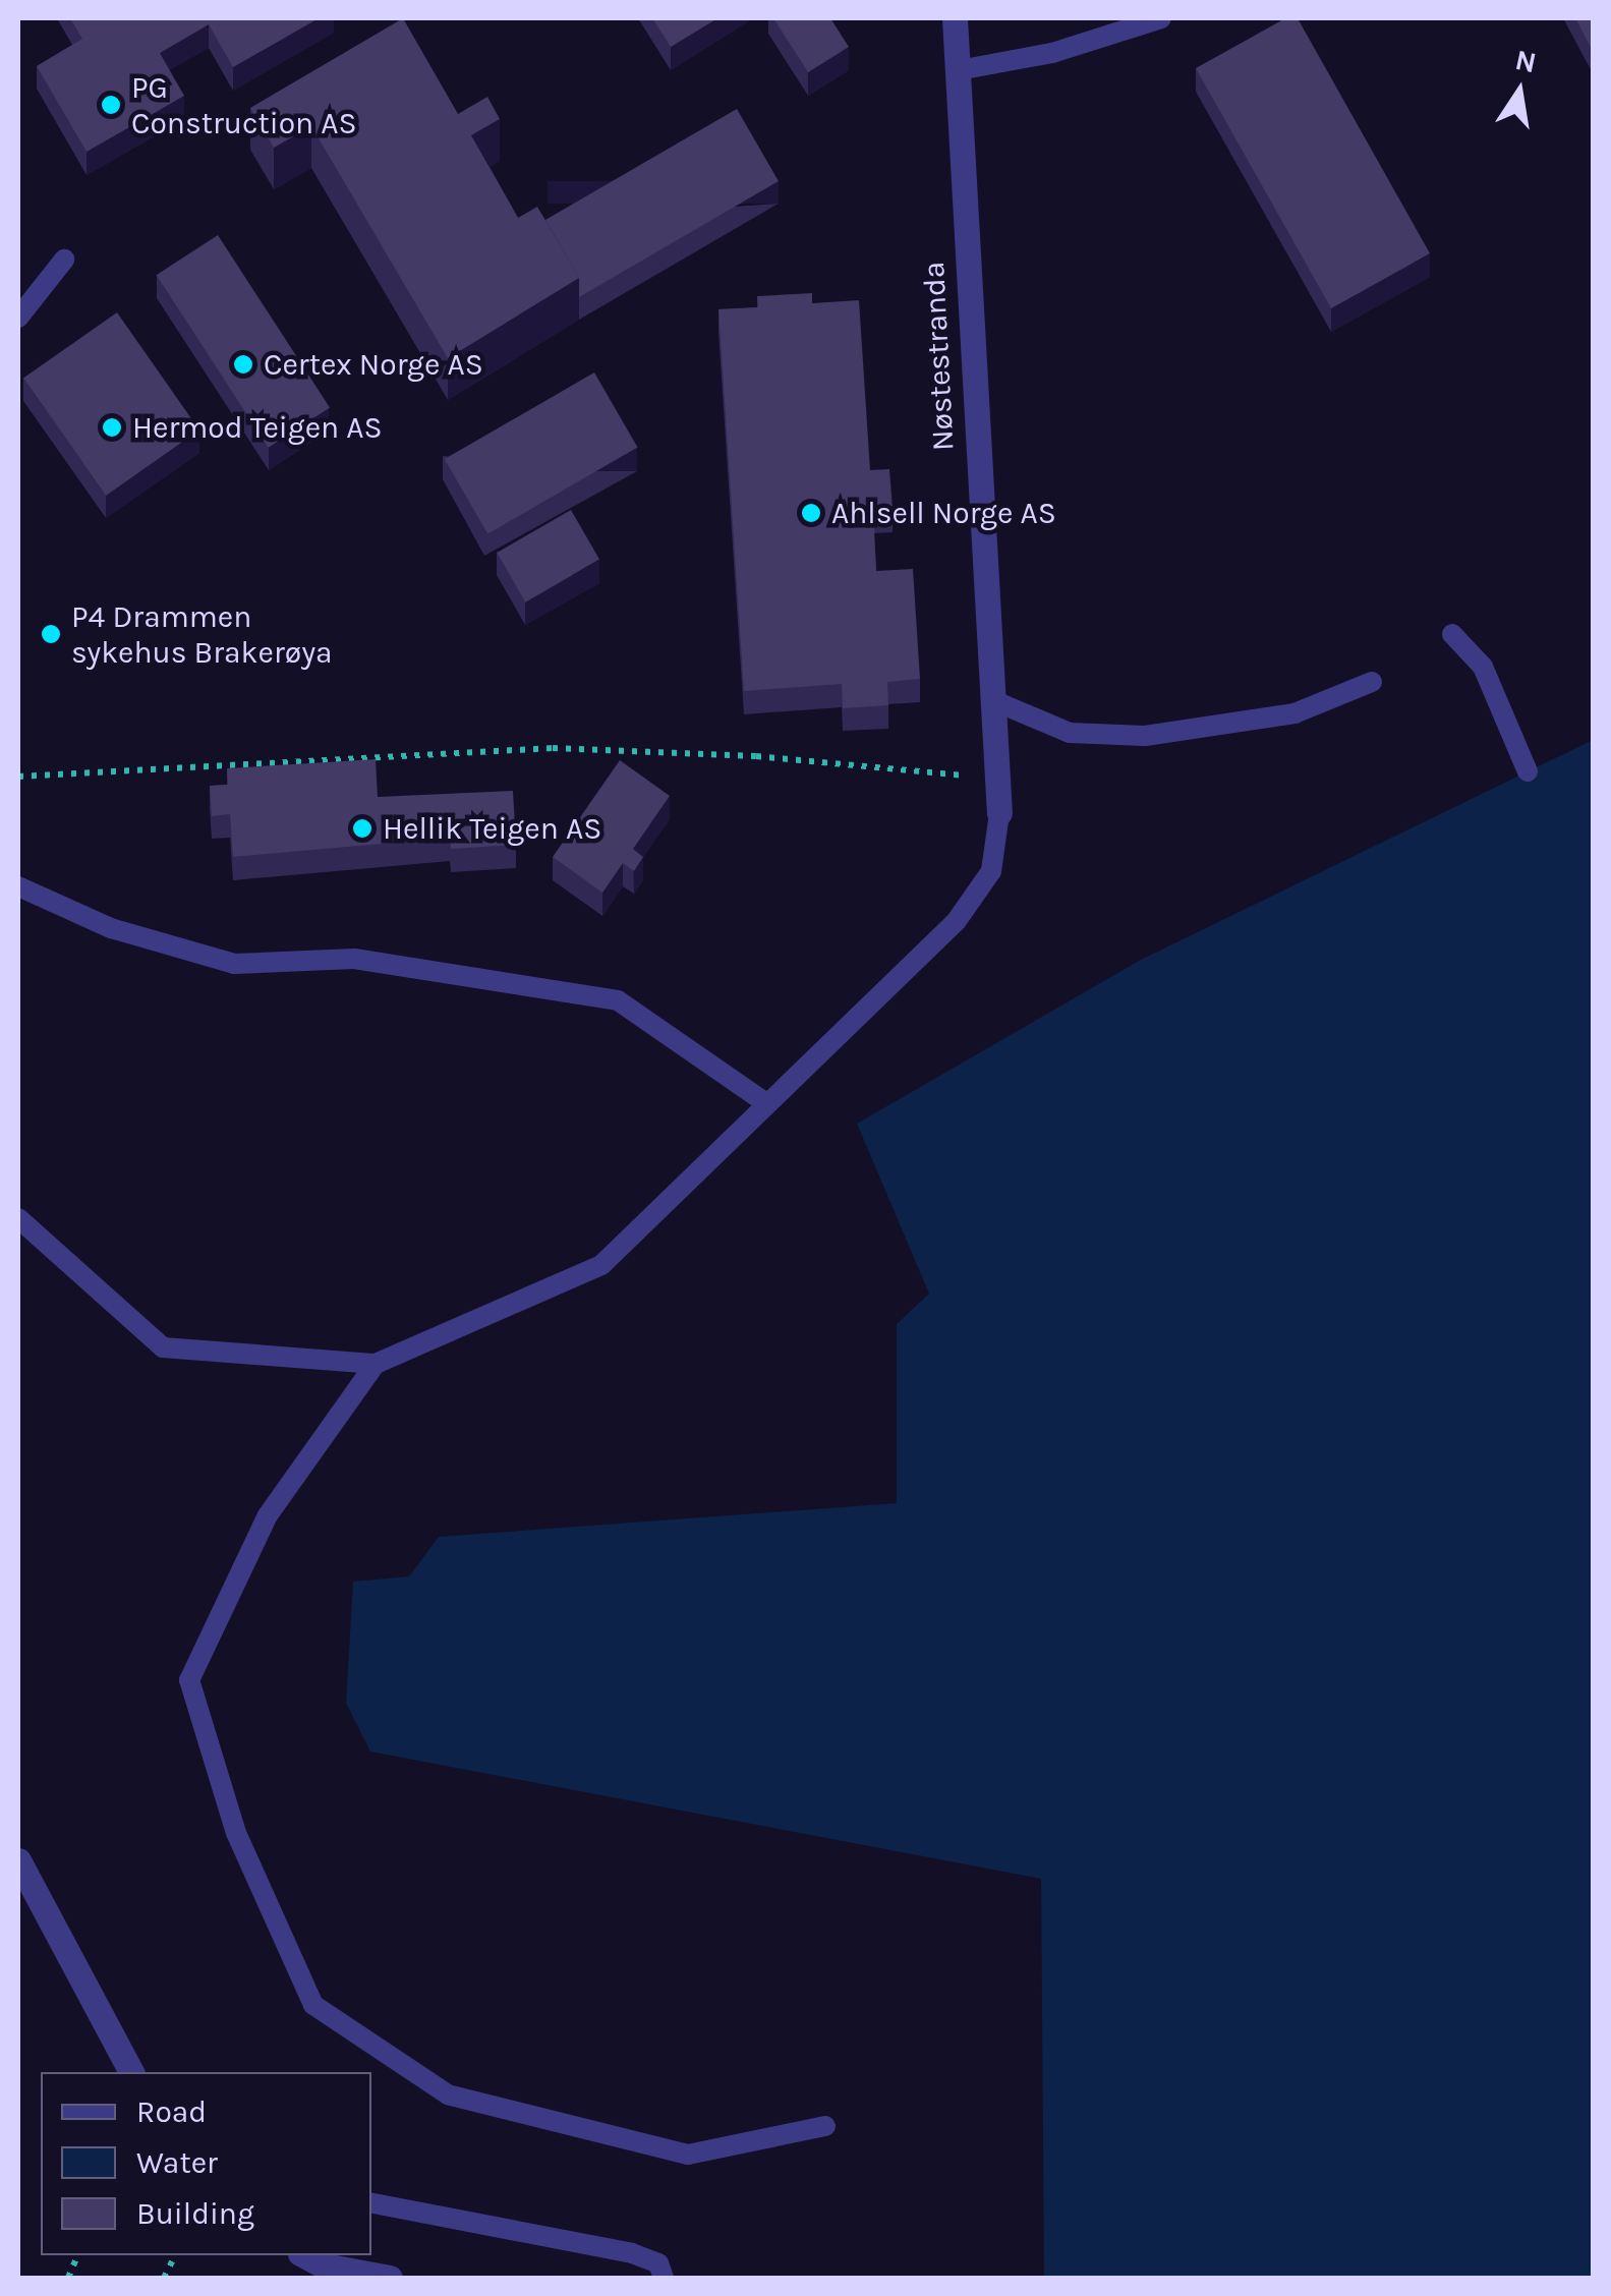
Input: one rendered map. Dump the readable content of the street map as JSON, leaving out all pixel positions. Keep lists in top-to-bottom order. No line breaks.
{"streets":{"street":["Nøstestranda"]},"places":["PG Construction AS","Certex Norge AS","Hermod Teigen AS","Ahlsell Norge AS","P4 Drammen sykehus Brakerøya","Hellik Teigen AS"],"legend":["Road","Water","Building"],"north":"top"}
